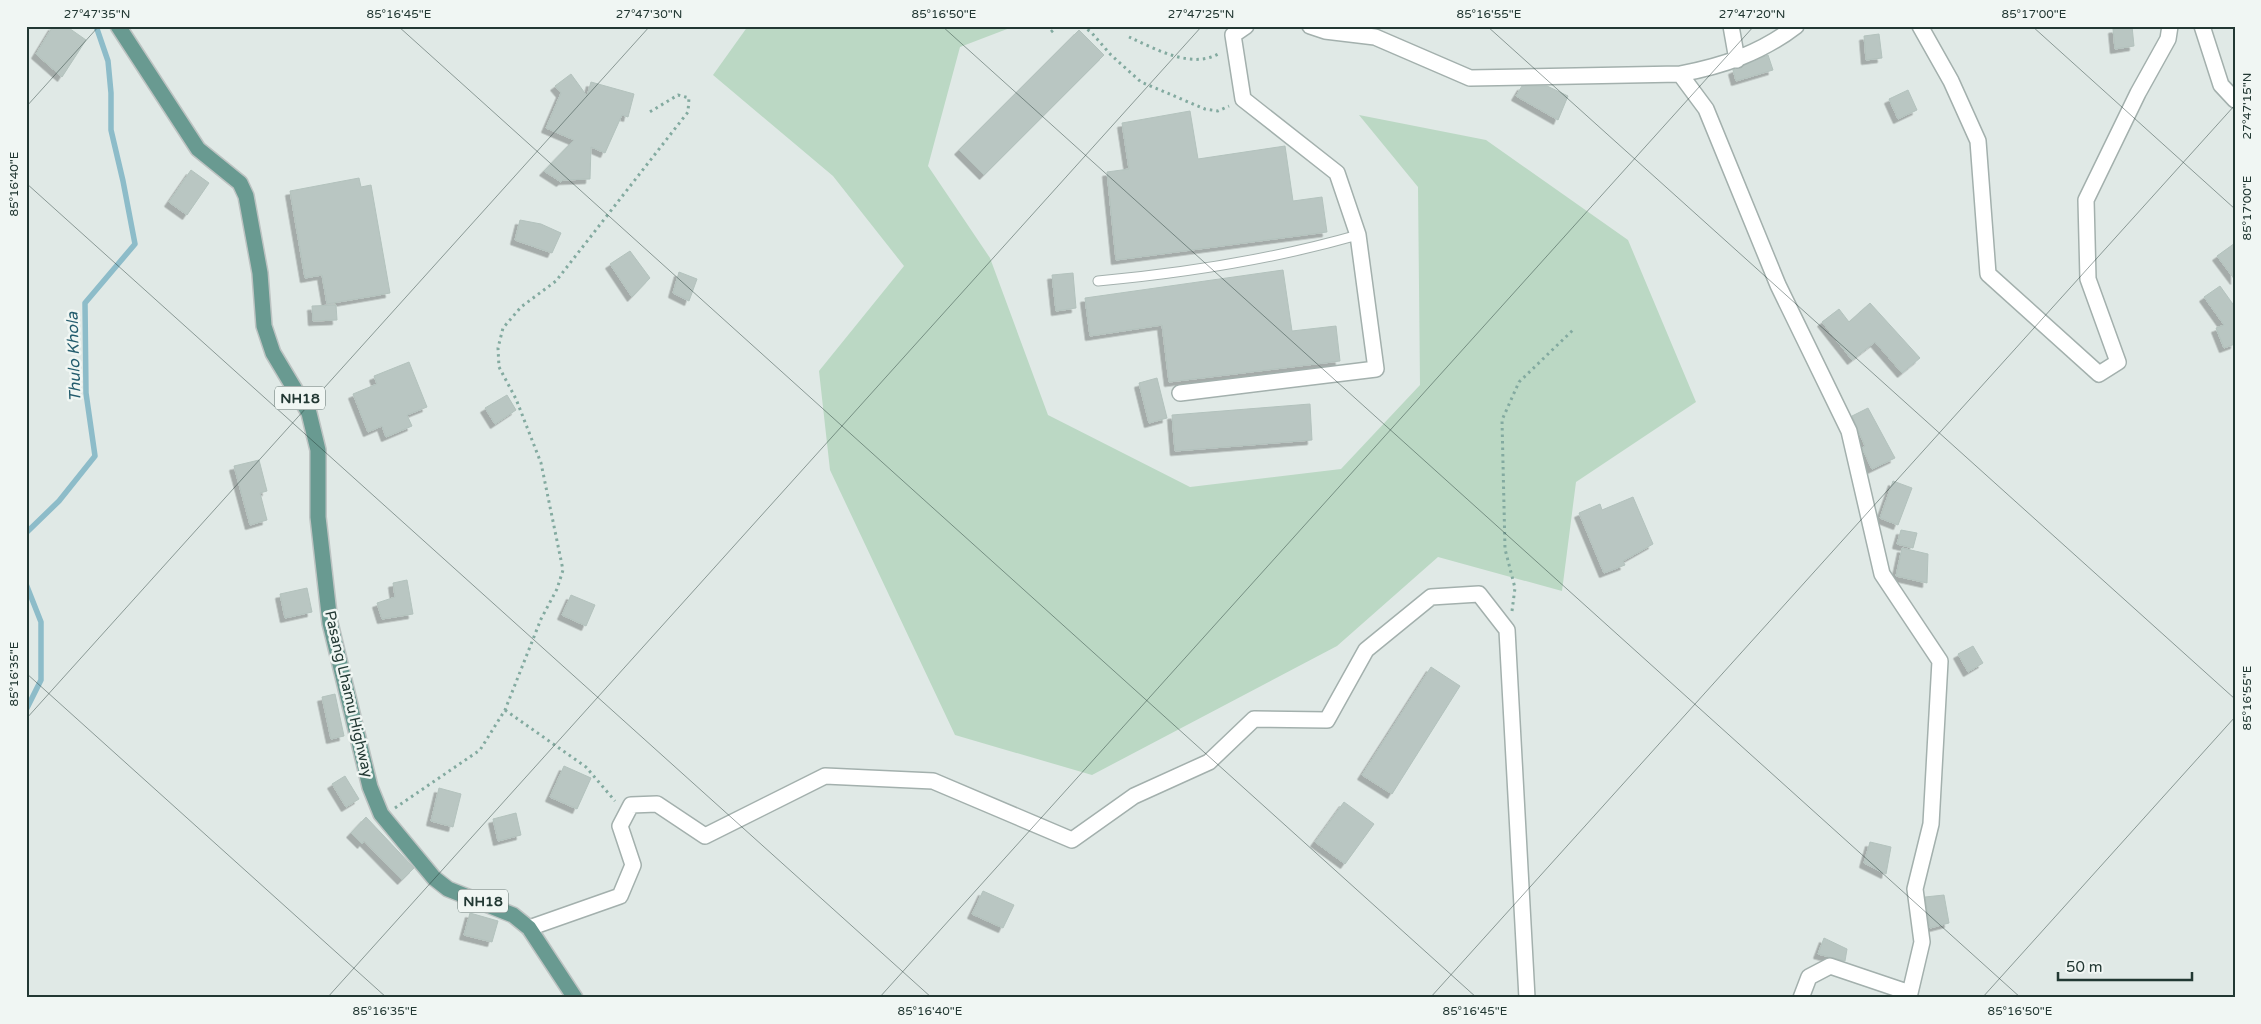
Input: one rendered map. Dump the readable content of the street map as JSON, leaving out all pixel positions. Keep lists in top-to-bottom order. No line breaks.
{"streets":{"main road":["NH18","Pasang Lhamu Highway"]},"water":["Thulo Khola"],"scale_bar":"50 m","coordinates":["27°47'35\"N","85°16'45\"E","27°47'30\"N","85°16'50\"E","27°47'25\"N","85°16'55\"E","27°47'20\"N","85°17'00\"E","27°47'15\"N","85°16'40\"E","85°16'35\"E"]}
